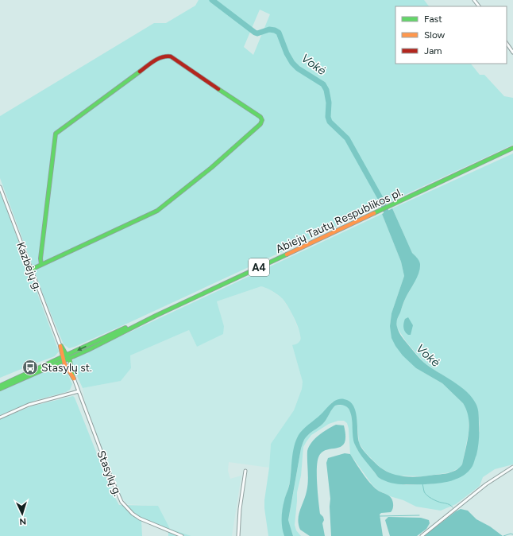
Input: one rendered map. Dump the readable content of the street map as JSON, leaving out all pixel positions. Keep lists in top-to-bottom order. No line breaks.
{"streets":{"main road":["Abiejų Tautų Respublikos pl.","A4"],"street":["Kazbėjų g.","Stasylų g."]},"water":["Vokė"],"places":{"bus stop":["Stasylų st."]},"legend":["Fast","Slow","Jam"],"north":"bottom"}
